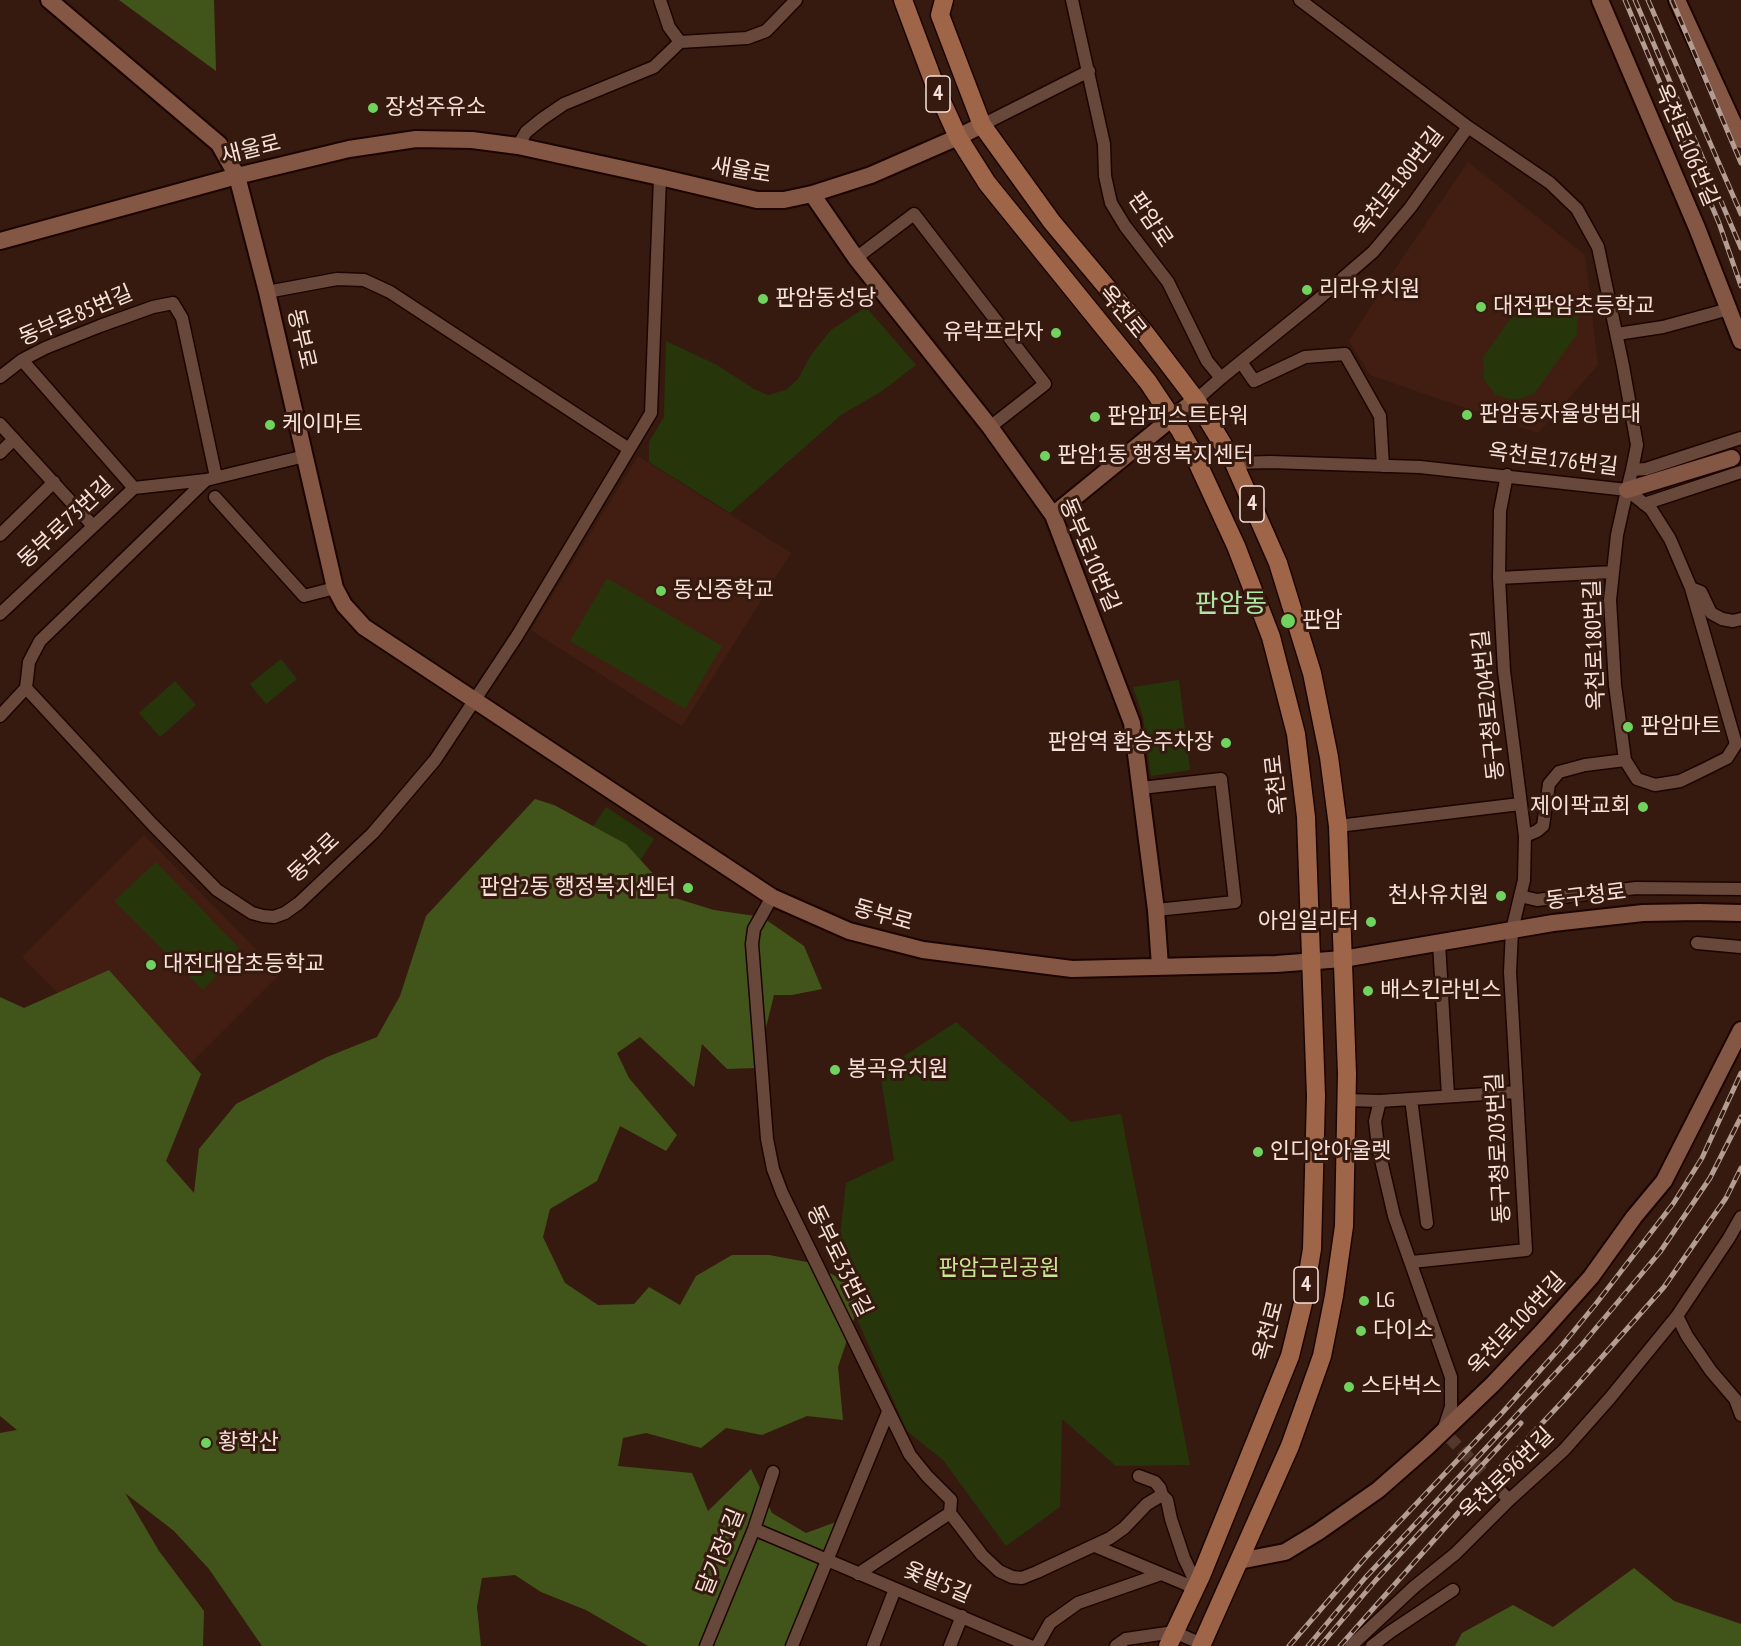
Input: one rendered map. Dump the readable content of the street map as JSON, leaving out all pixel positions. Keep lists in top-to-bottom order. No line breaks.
{"streets":{"main road":["4","옥천로106번길","새울로","옥천로","동부로","동부로10번길","동구청로"],"street":["옥천로180번길","판암로","동부로85번길","옥천로176번길","동부로73번길","동구청로204번길","동구청로203번길","동부로33번길","옥천로96번길","달기장1길","옻밭5길"]},"crossings":[["옥천로106번길","옥천로"],["새울로","옥천로"],["새울로","동부로"],["새울로","동부로10번길"],["옥천로180번길","판암로"],["옥천로180번길","옥천로"],["옥천로180번길","옥천로176번길"],["옥천로","동부로"],["옥천로","옥천로176번길"],["옥천로","동구청로"],["동부로85번길","동부로73번길"],["동부로","동부로73번길"],["동부로","동부로10번길"],["동부로","동구청로"],["동부로","동부로33번길"],["옥천로176번길","동구청로204번길"],["동구청로204번길","동구청로"],["동구청로204번길","동구청로203번길"],["동구청로","동구청로203번길"],["달기장1길","옻밭5길"]],"districts":["판암동"],"parks":["판암근린공원"],"places":["장성주유소","리라유치원","판암동성당","대전판암초등학교","유락프라자","판암동자율방범대","판암퍼스트타워","케이마트","판암1동 행정복지센터","동신중학교","판암","판암마트","판암역 환승주차장","제이팍교회","판암2동 행정복지센터","천사유치원","아임일리터","대전대암초등학교","배스킨라빈스","봉곡유치원","인디안아울렛","LG","다이소","스타벅스","황학산"]}
